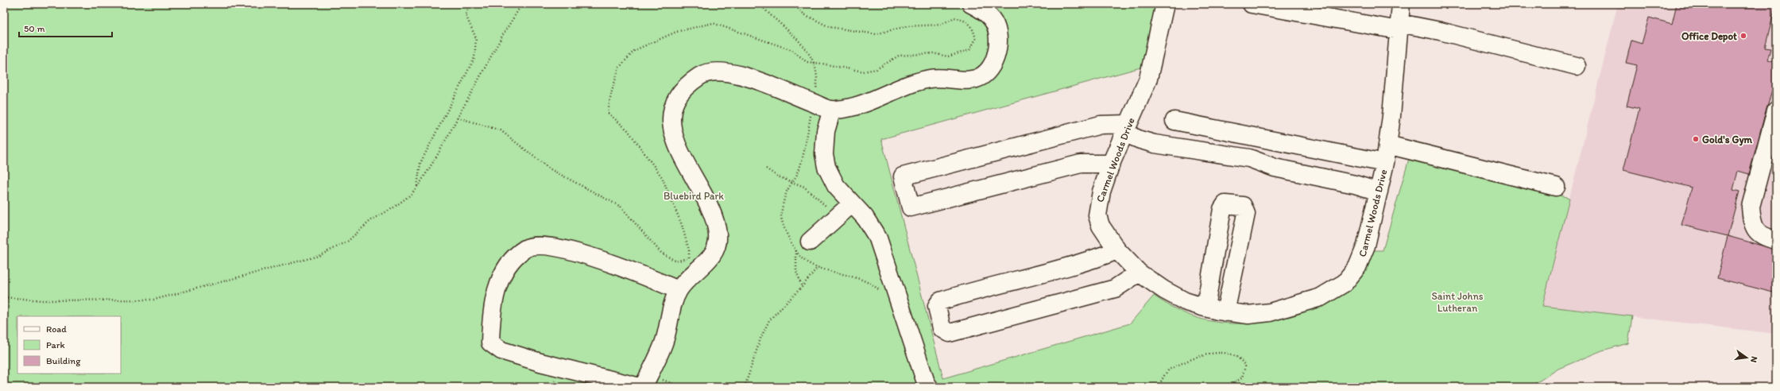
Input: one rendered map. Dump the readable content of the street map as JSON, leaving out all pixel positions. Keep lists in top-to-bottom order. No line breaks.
{"streets":{"street":["Carmel Woods Drive"]},"parks":["Bluebird Park","Saint Johns Lutheran"],"places":["Office Depot","Gold's Gym"],"legend":["Road","Park","Building"],"scale_bar":"50 m","north":"right"}
